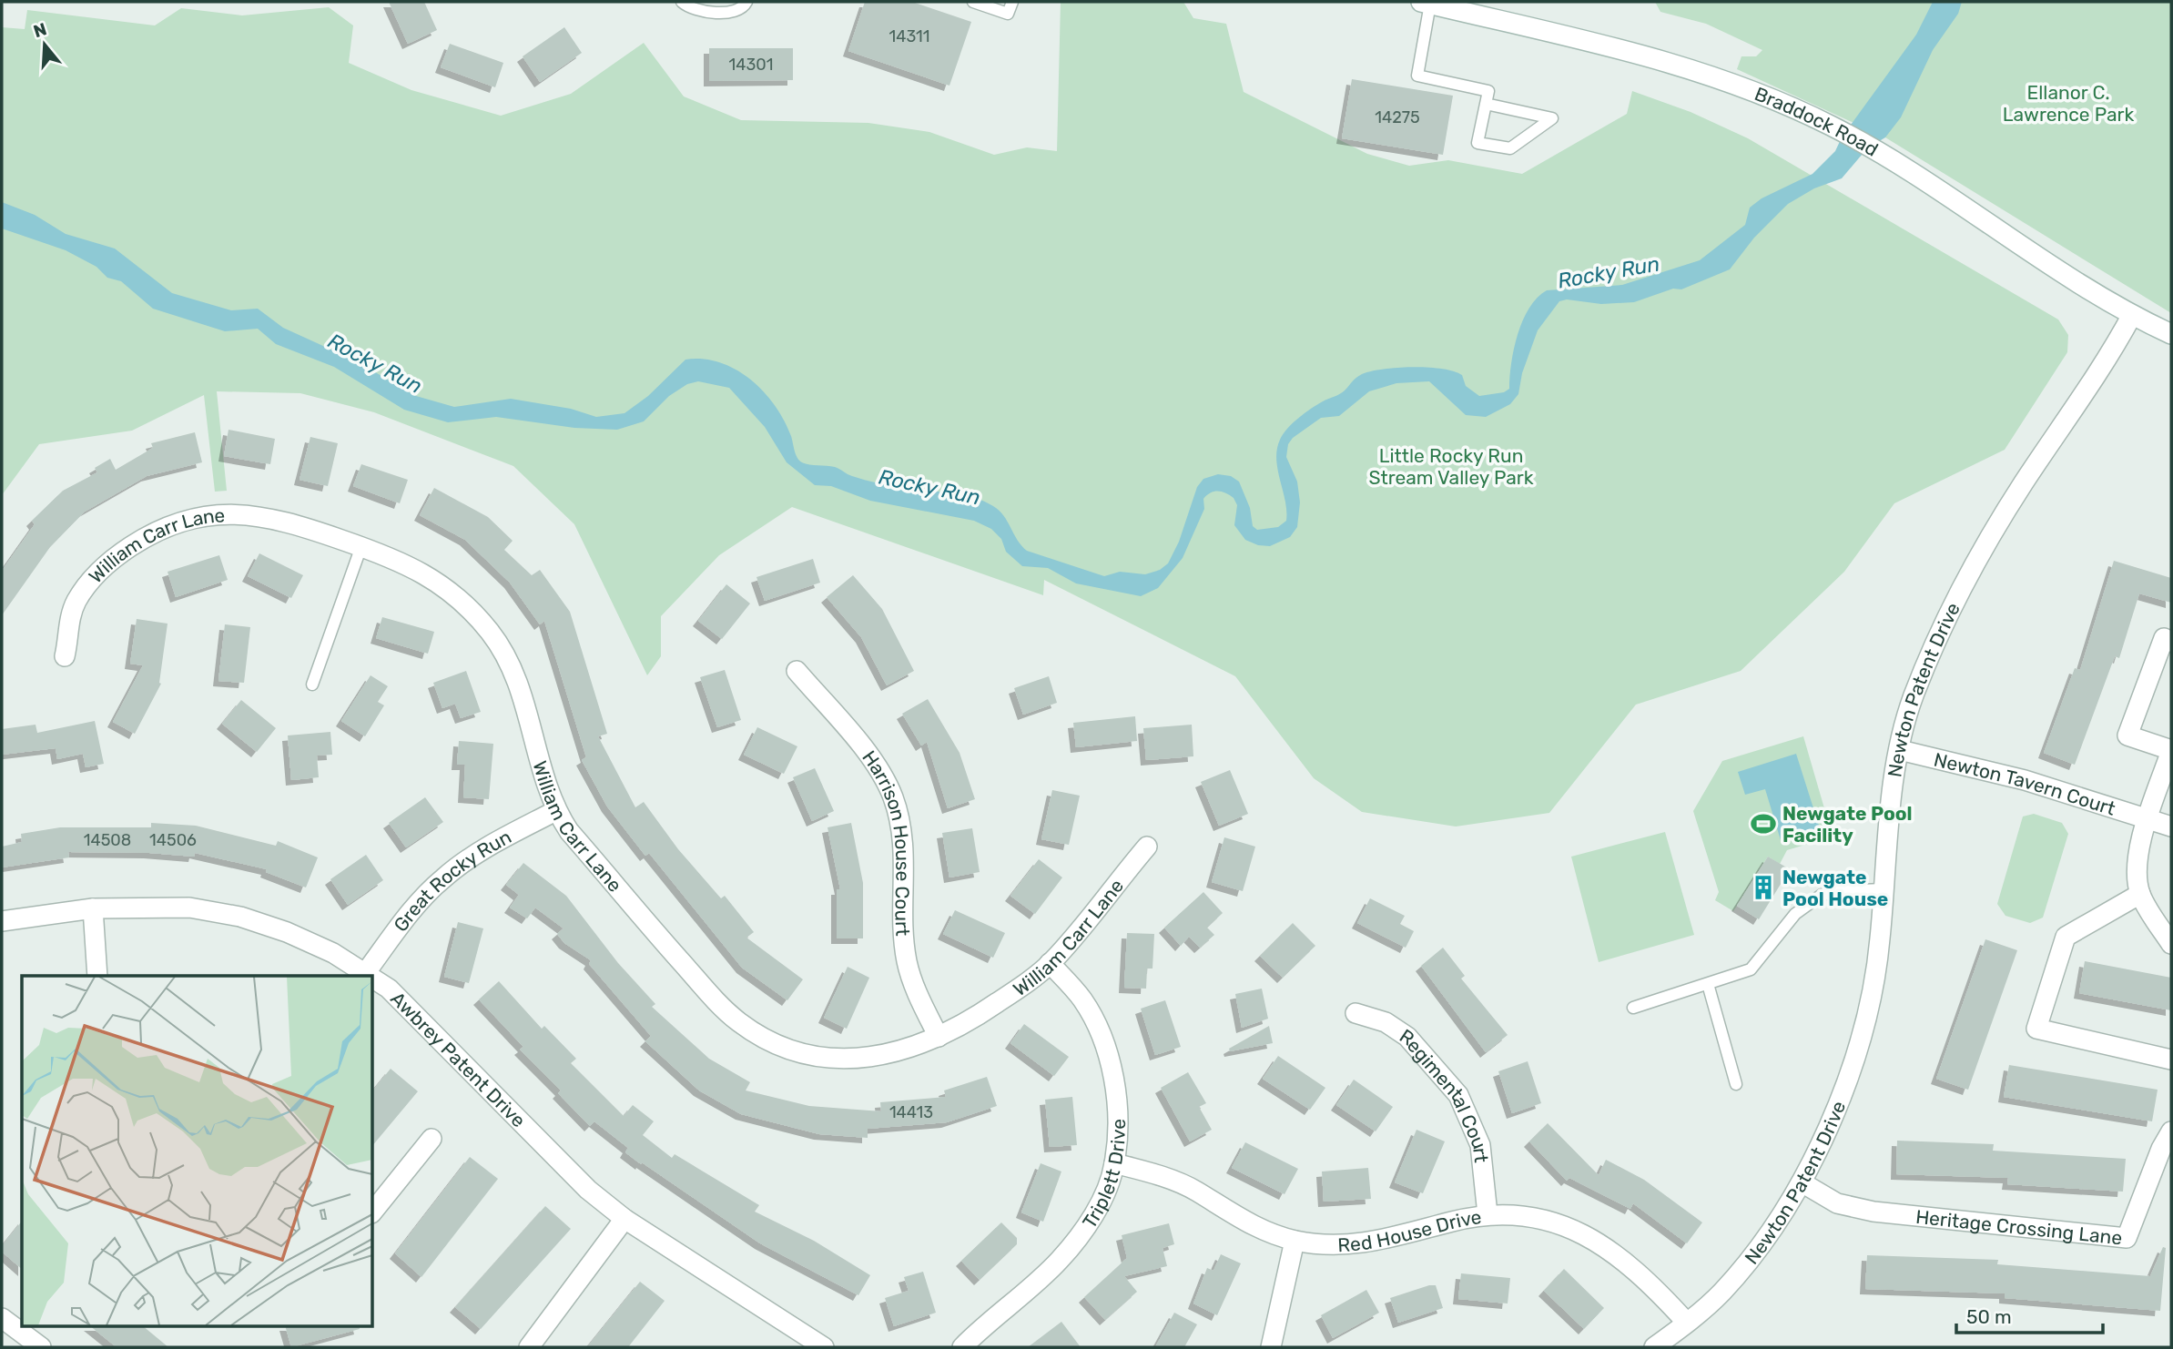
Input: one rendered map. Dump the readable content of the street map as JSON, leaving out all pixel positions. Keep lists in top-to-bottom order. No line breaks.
{"streets":{"street":["Braddock Road","William Carr Lane","Newton Patent Drive","Newton Tavern Court","Harrison House Court","Great Rocky Run","Awbrey Patent Drive","Regimental Court","Triplett Drive","Heritage Crossing Lane","Red House Drive"]},"crossings":[["Braddock Road","Newton Patent Drive"],["William Carr Lane","Harrison House Court"],["William Carr Lane","Great Rocky Run"],["William Carr Lane","Triplett Drive"],["Newton Patent Drive","Newton Tavern Court"],["Newton Patent Drive","Heritage Crossing Lane"],["Newton Patent Drive","Red House Drive"],["Great Rocky Run","Awbrey Patent Drive"],["Regimental Court","Red House Drive"],["Triplett Drive","Red House Drive"]],"water":["Rocky Run"],"parks":["Ellanor C. Lawrence Park","Little Rocky Run Stream Valley Park"],"places":{"sports":["Newgate Pool Facility"],"building":["Newgate Pool House"]},"house_numbers":["14311","14301","14275","14508","14506","14413"],"scale_bar":"50 m","north":"top"}
